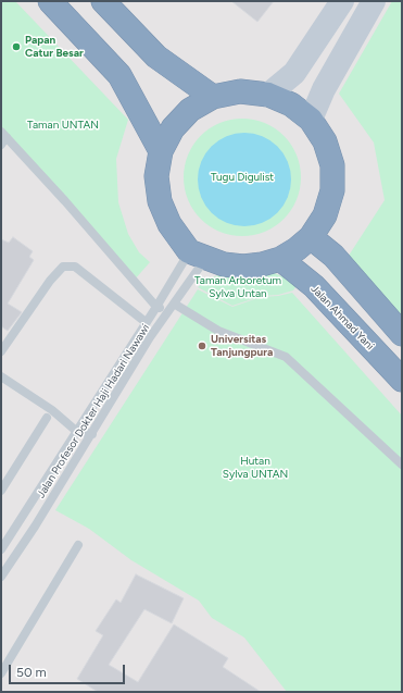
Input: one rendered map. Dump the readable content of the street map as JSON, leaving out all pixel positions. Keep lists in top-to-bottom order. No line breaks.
{"streets":{"highway":["Jalan Ahmad Yani"],"lane":["Jalan Profesor Dokter Haji Hadari Nawawi"]},"parks":["Taman UNTAN","Tugu Digulist","Taman Arboretum Sylva Untan","Hutan Sylva UNTAN"],"places":["Papan Catur Besar","Universitas Tanjungpura"],"scale_bar":"50 m"}
